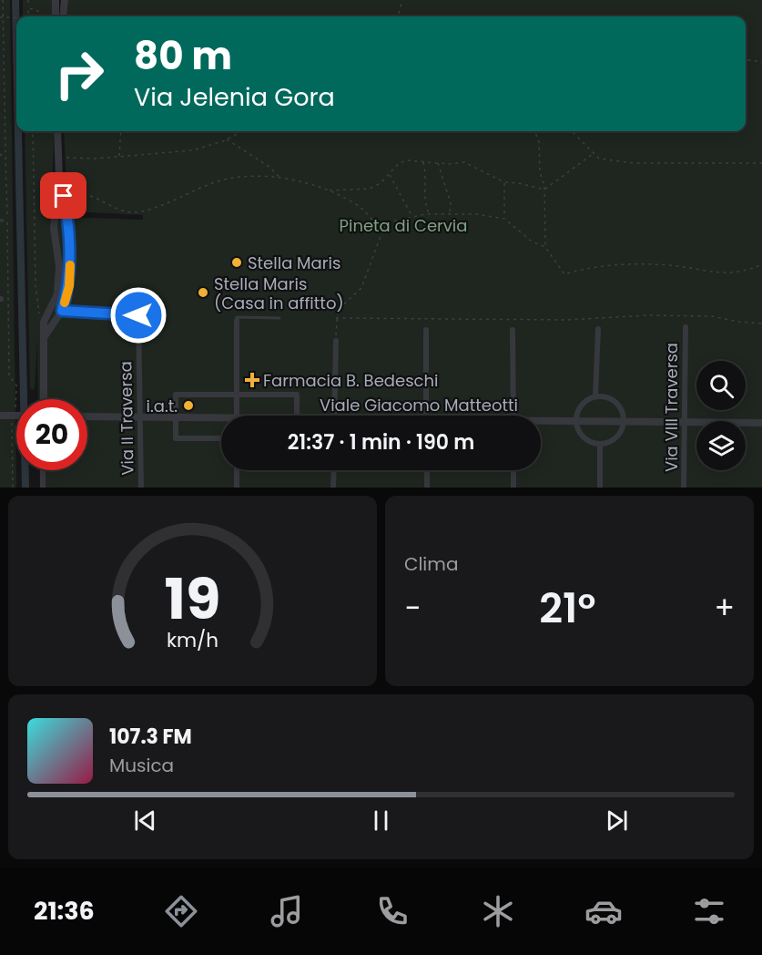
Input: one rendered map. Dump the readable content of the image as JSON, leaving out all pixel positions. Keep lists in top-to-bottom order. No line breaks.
{"streets":{"street":["Viale Giacomo Matteotti","Via VIII Traversa","Via II Traversa"]},"crossings":[["Viale Giacomo Matteotti","Via VIII Traversa"],["Viale Giacomo Matteotti","Via II Traversa"]],"parks":["Pineta di Cervia"],"places":{"other":["Stella Maris","Stella Maris (Casa in affitto)","i.a.t."],"health":["Farmacia B. Bedeschi"]},"page":{"turn":["80 m","Via Jelenia Gora"],"limit":"20","trip":"21:37 · 1 min · 190 m","tile":"Clima","heat":["−","21°","+"],"song":["107.3 FM","Musica"],"tabs":"21:36","gauge":["19","km/h"]}}
